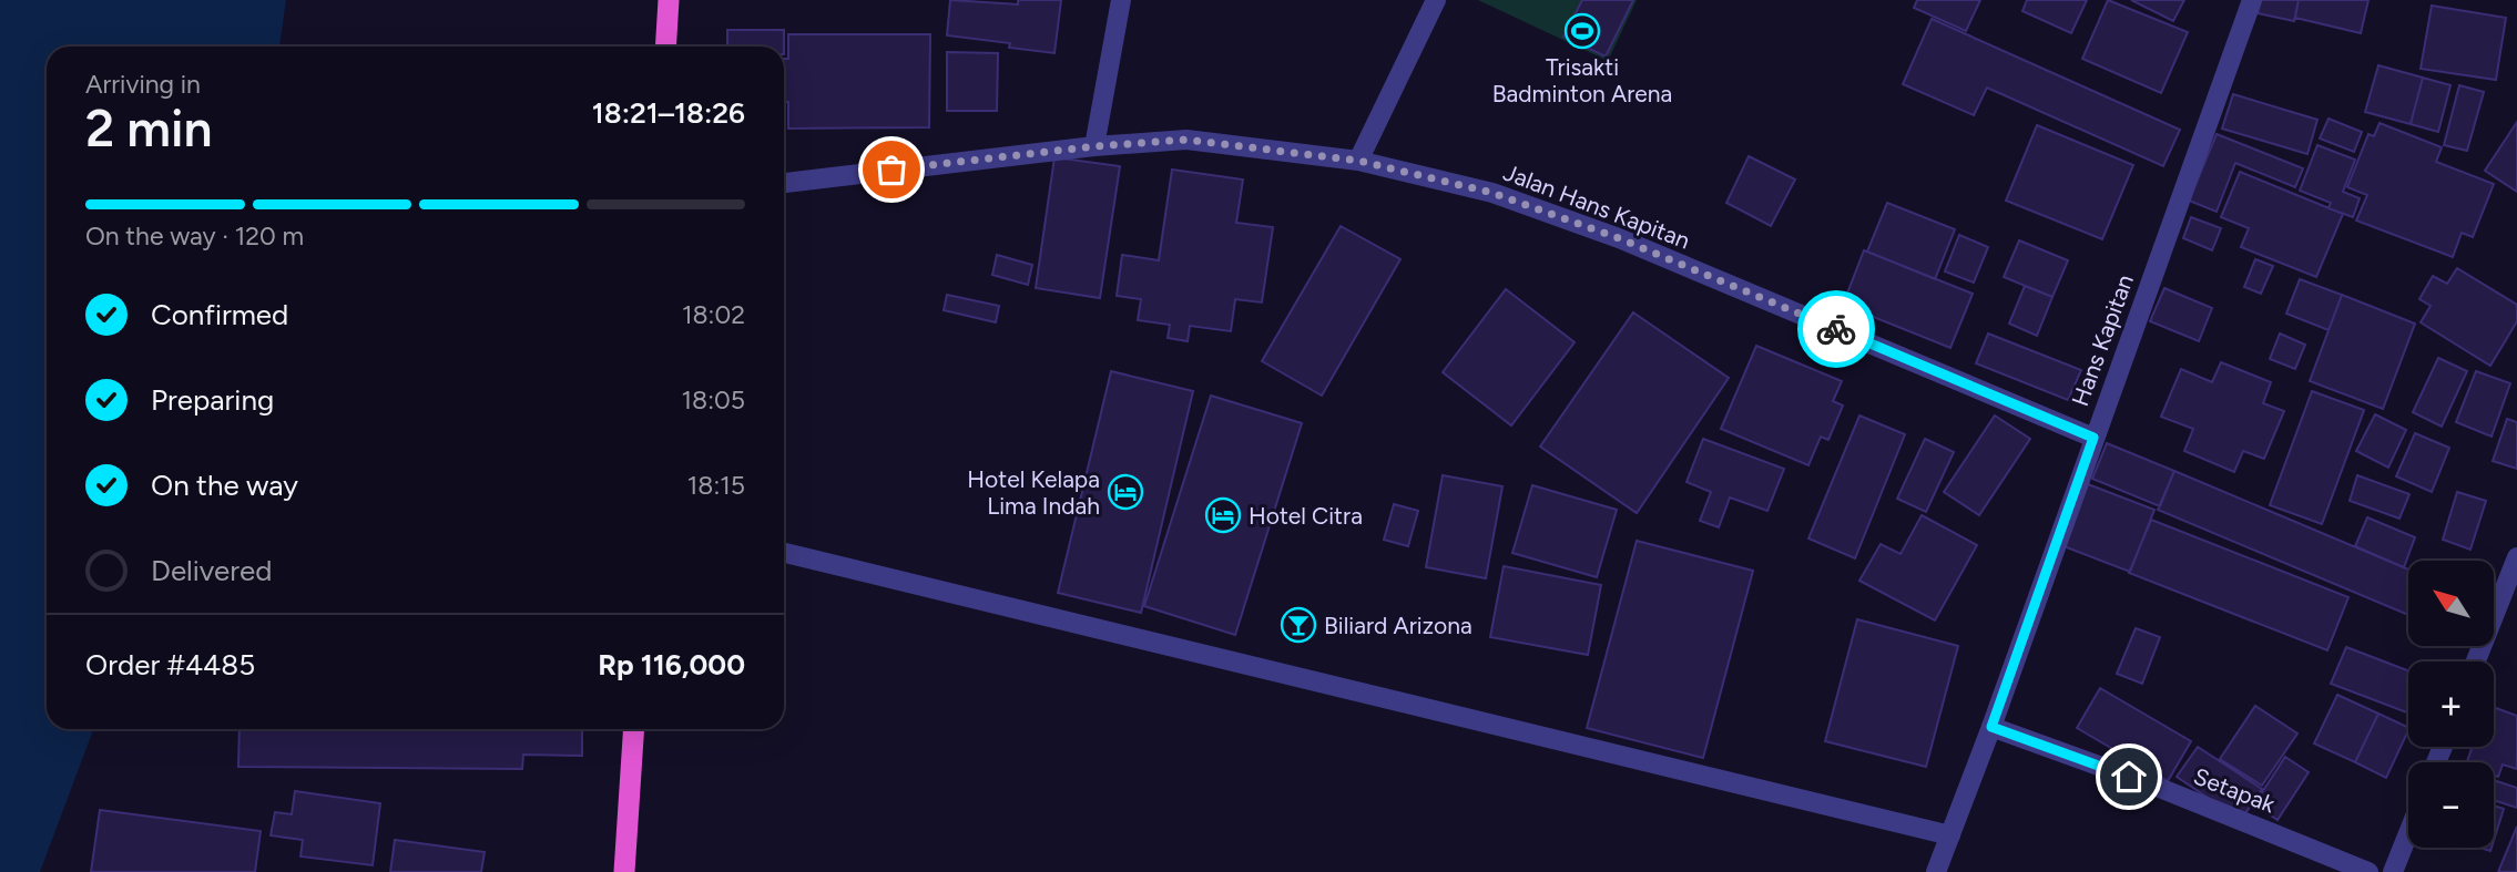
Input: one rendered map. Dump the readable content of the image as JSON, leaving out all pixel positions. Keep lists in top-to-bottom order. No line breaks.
{"streets":{"street":["Jalan Hans Kapitan","Hans Kapitan","Setapak"]},"crossings":[["Jalan Hans Kapitan","Hans Kapitan"],["Hans Kapitan","Setapak"]],"places":{"sports":["Trisakti Badminton Arena"],"hotel":["Hotel Kelapa Lima Indah","Hotel Citra"],"bar":["Biliard Arizona"]},"north":"top left","page":{"heading":["2 min","Arriving in","18:21–18:26"],"panel":["Order #4485","Rp 116,000"],"bar":"On the way · 120 m","list":[["Confirmed","18:02"],["Preparing","18:05"],["On the way","18:15"],"Delivered"],"map_buttons":["+","−"]}}
